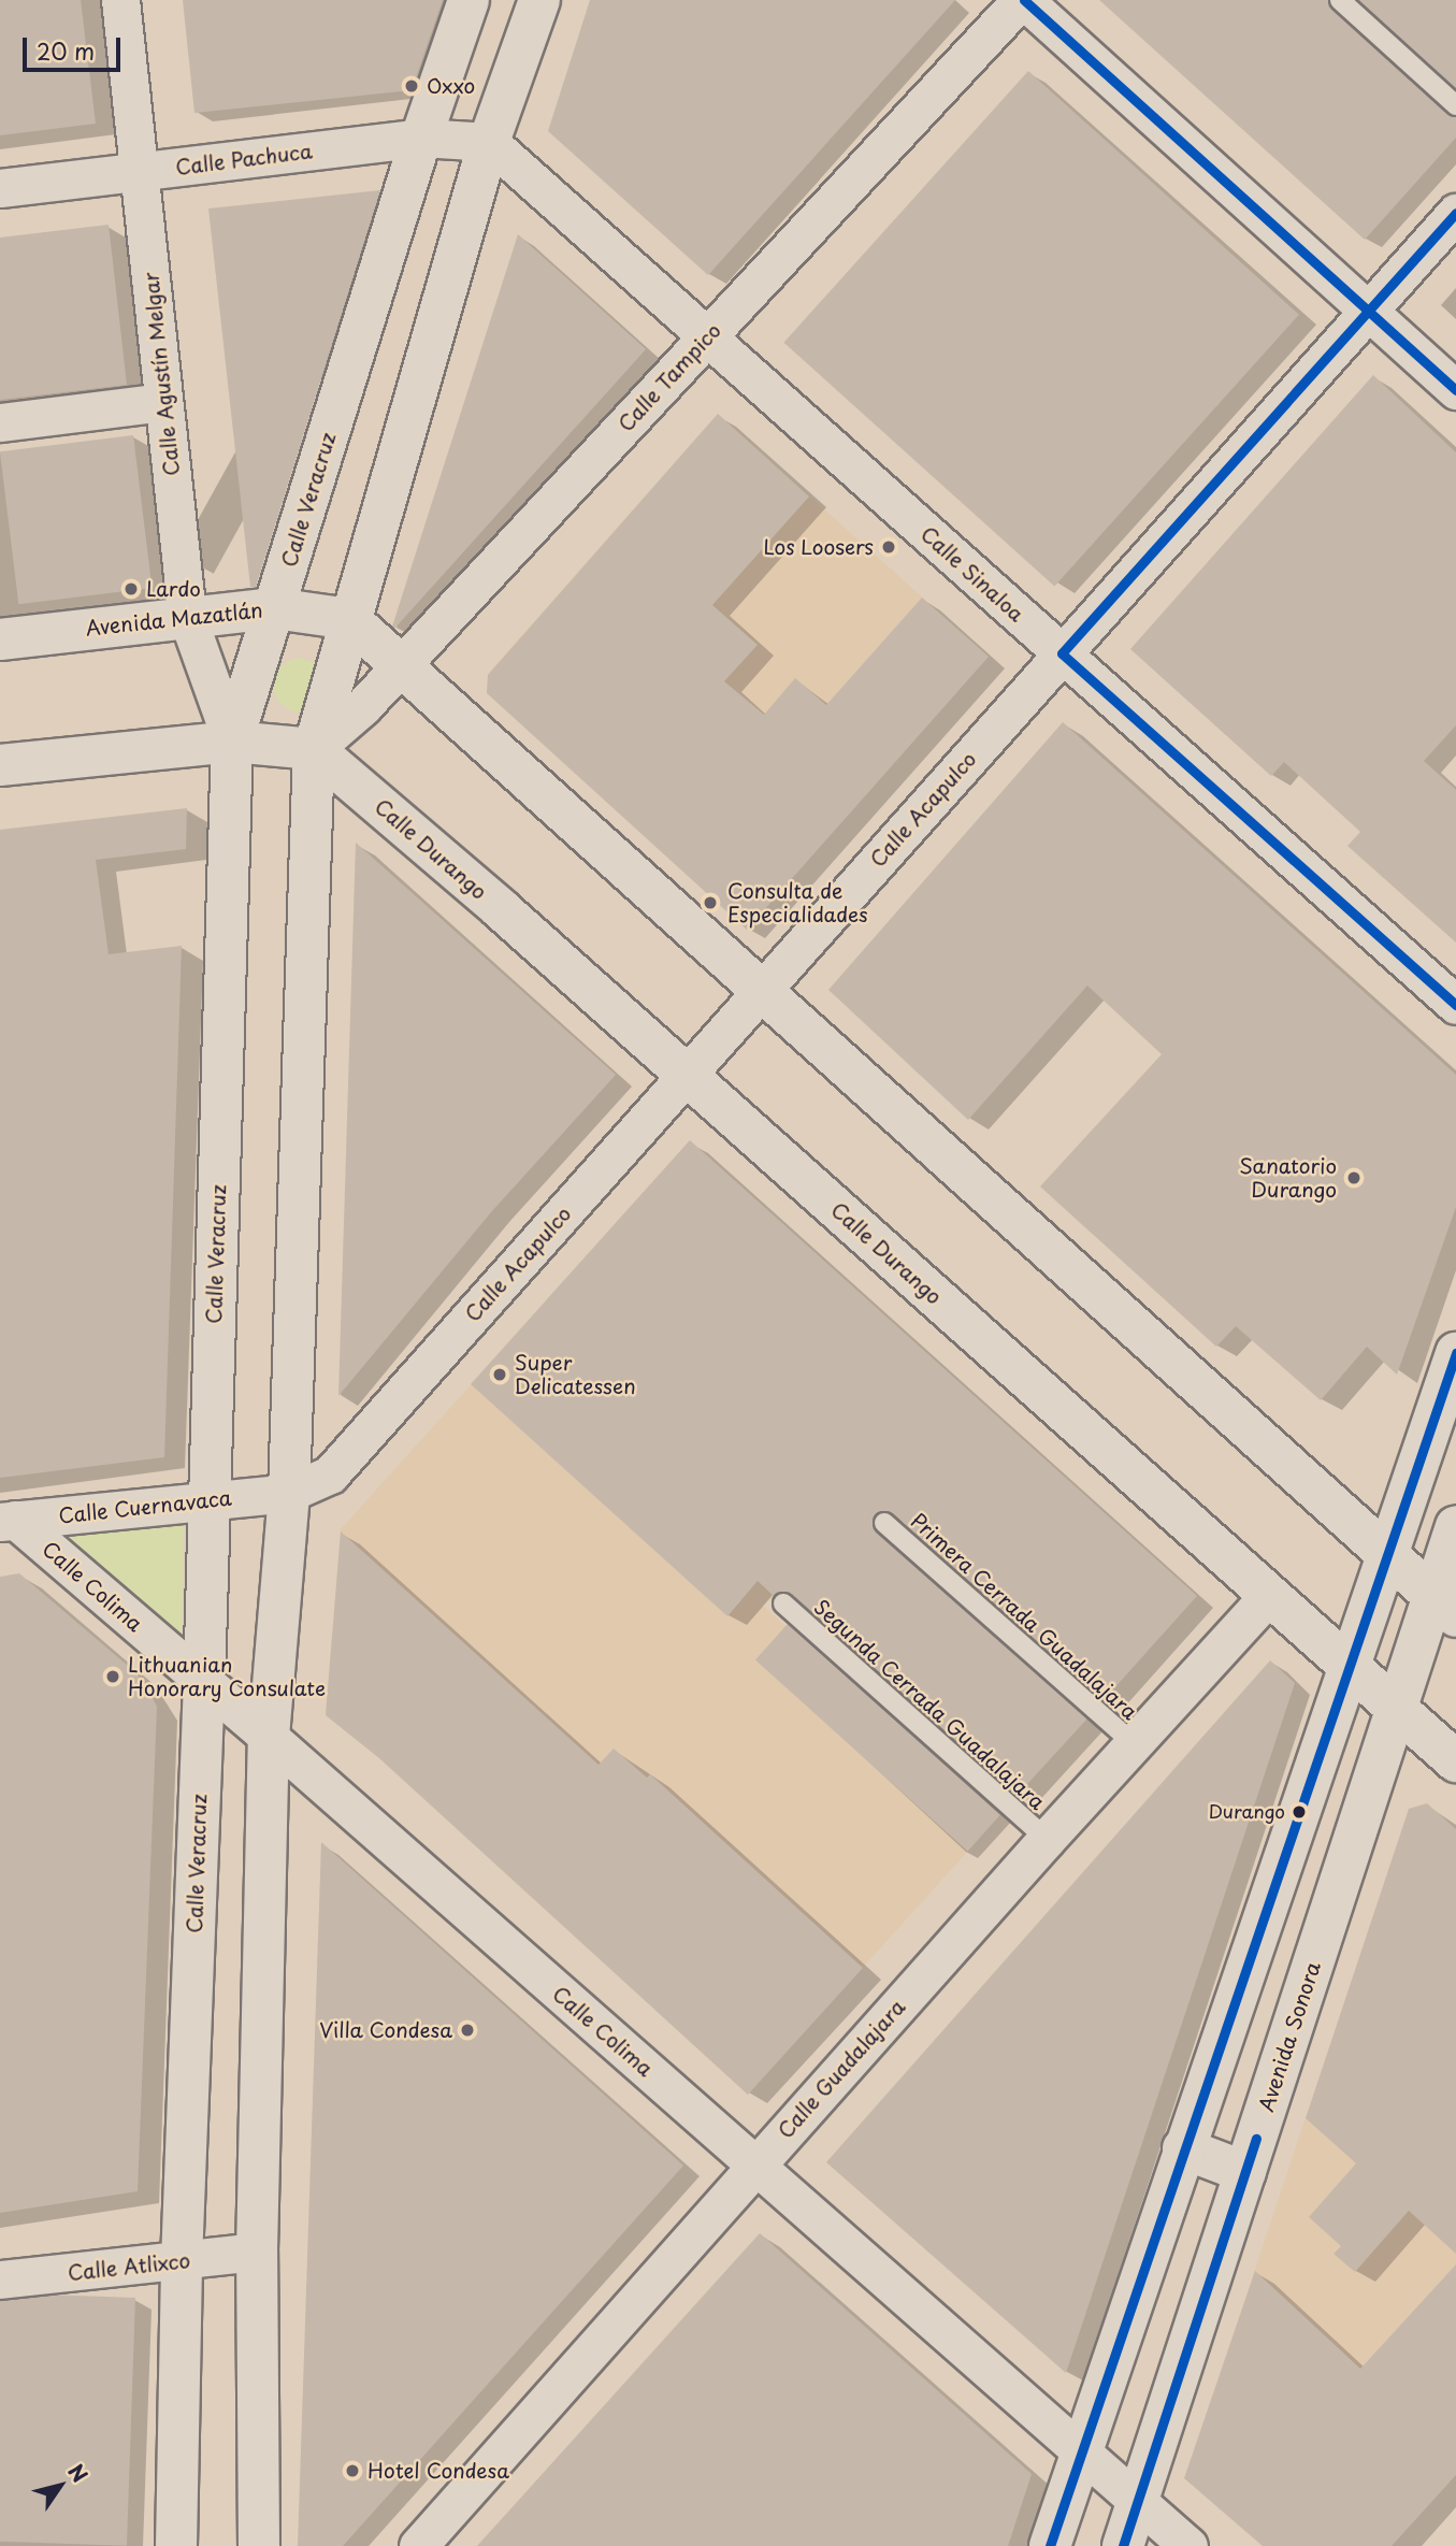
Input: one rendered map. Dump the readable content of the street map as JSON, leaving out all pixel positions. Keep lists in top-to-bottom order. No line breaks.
{"streets":{"main road":["Calle Veracruz","Avenida Mazatlán","Calle Durango","Avenida Sonora"],"street":["Calle Pachuca","Calle Agustín Melgar","Calle Tampico","Calle Sinaloa","Calle Acapulco","Calle Cuernavaca","Calle Colima","Calle Guadalajara","Calle Atlixco"],"lane":["Primera Cerrada Guadalajara","Segunda Cerrada Guadalajara"]},"crossings":[["Calle Pachuca","Calle Agustín Melgar"],["Calle Pachuca","Calle Veracruz"],["Calle Pachuca","Calle Sinaloa"],["Calle Agustín Melgar","Calle Veracruz"],["Calle Agustín Melgar","Avenida Mazatlán"],["Calle Tampico","Calle Sinaloa"],["Calle Tampico","Calle Durango"],["Calle Veracruz","Avenida Mazatlán"],["Calle Veracruz","Calle Cuernavaca"],["Calle Veracruz","Calle Colima"],["Calle Veracruz","Calle Atlixco"],["Calle Sinaloa","Calle Acapulco"],["Calle Acapulco","Calle Durango"],["Calle Acapulco","Calle Cuernavaca"],["Calle Durango","Avenida Sonora"],["Calle Durango","Calle Guadalajara"],["Calle Cuernavaca","Calle Colima"],["Calle Colima","Avenida Sonora"],["Calle Colima","Calle Guadalajara"],["Primera Cerrada Guadalajara","Calle Guadalajara"],["Segunda Cerrada Guadalajara","Calle Guadalajara"]],"places":["Oxxo","Los Loosers","Lardo","Consulta de Especialidades","Sanatorio Durango","Super Delicatessen","Lithuanian Honorary Consulate","Durango","Villa Condesa","Hotel Condesa"],"scale_bar":"20 m","north":"top right"}
